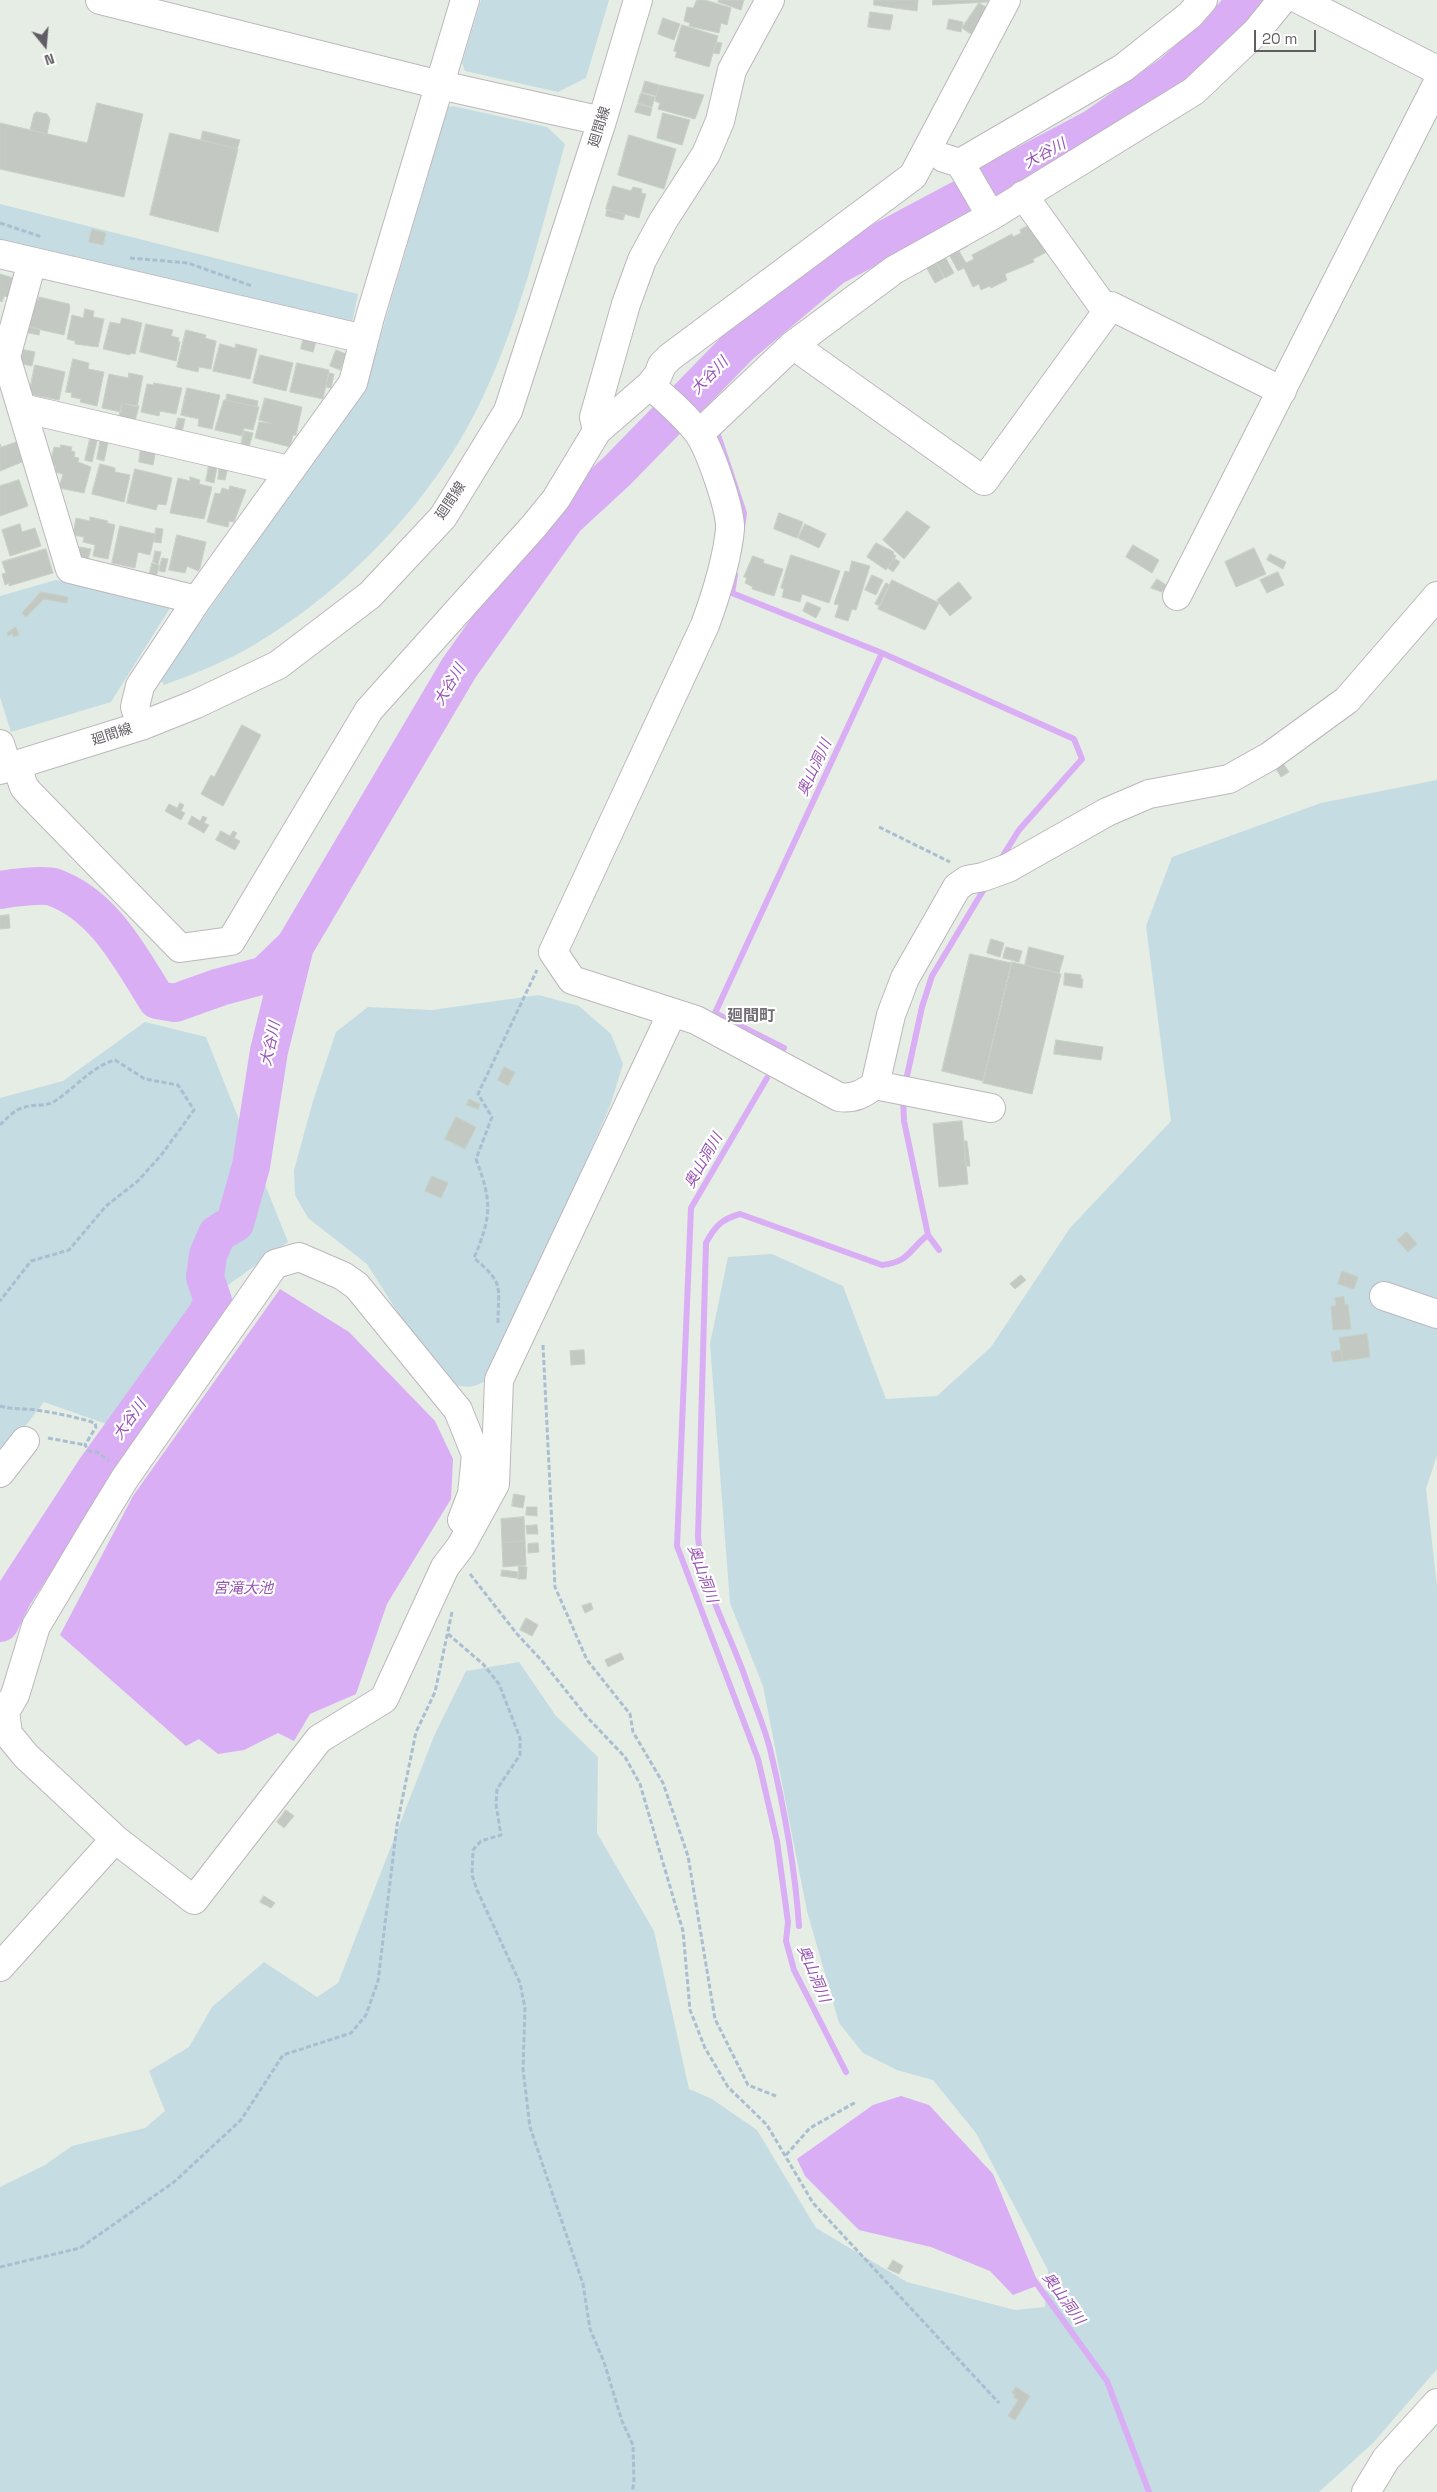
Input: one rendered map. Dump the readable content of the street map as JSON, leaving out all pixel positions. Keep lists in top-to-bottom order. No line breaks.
{"streets":{"street":["廻間線"]},"districts":["廻間町"],"water":["大谷川","奥山洞川","宮滝大池"],"scale_bar":"20 m","north":"bottom"}
